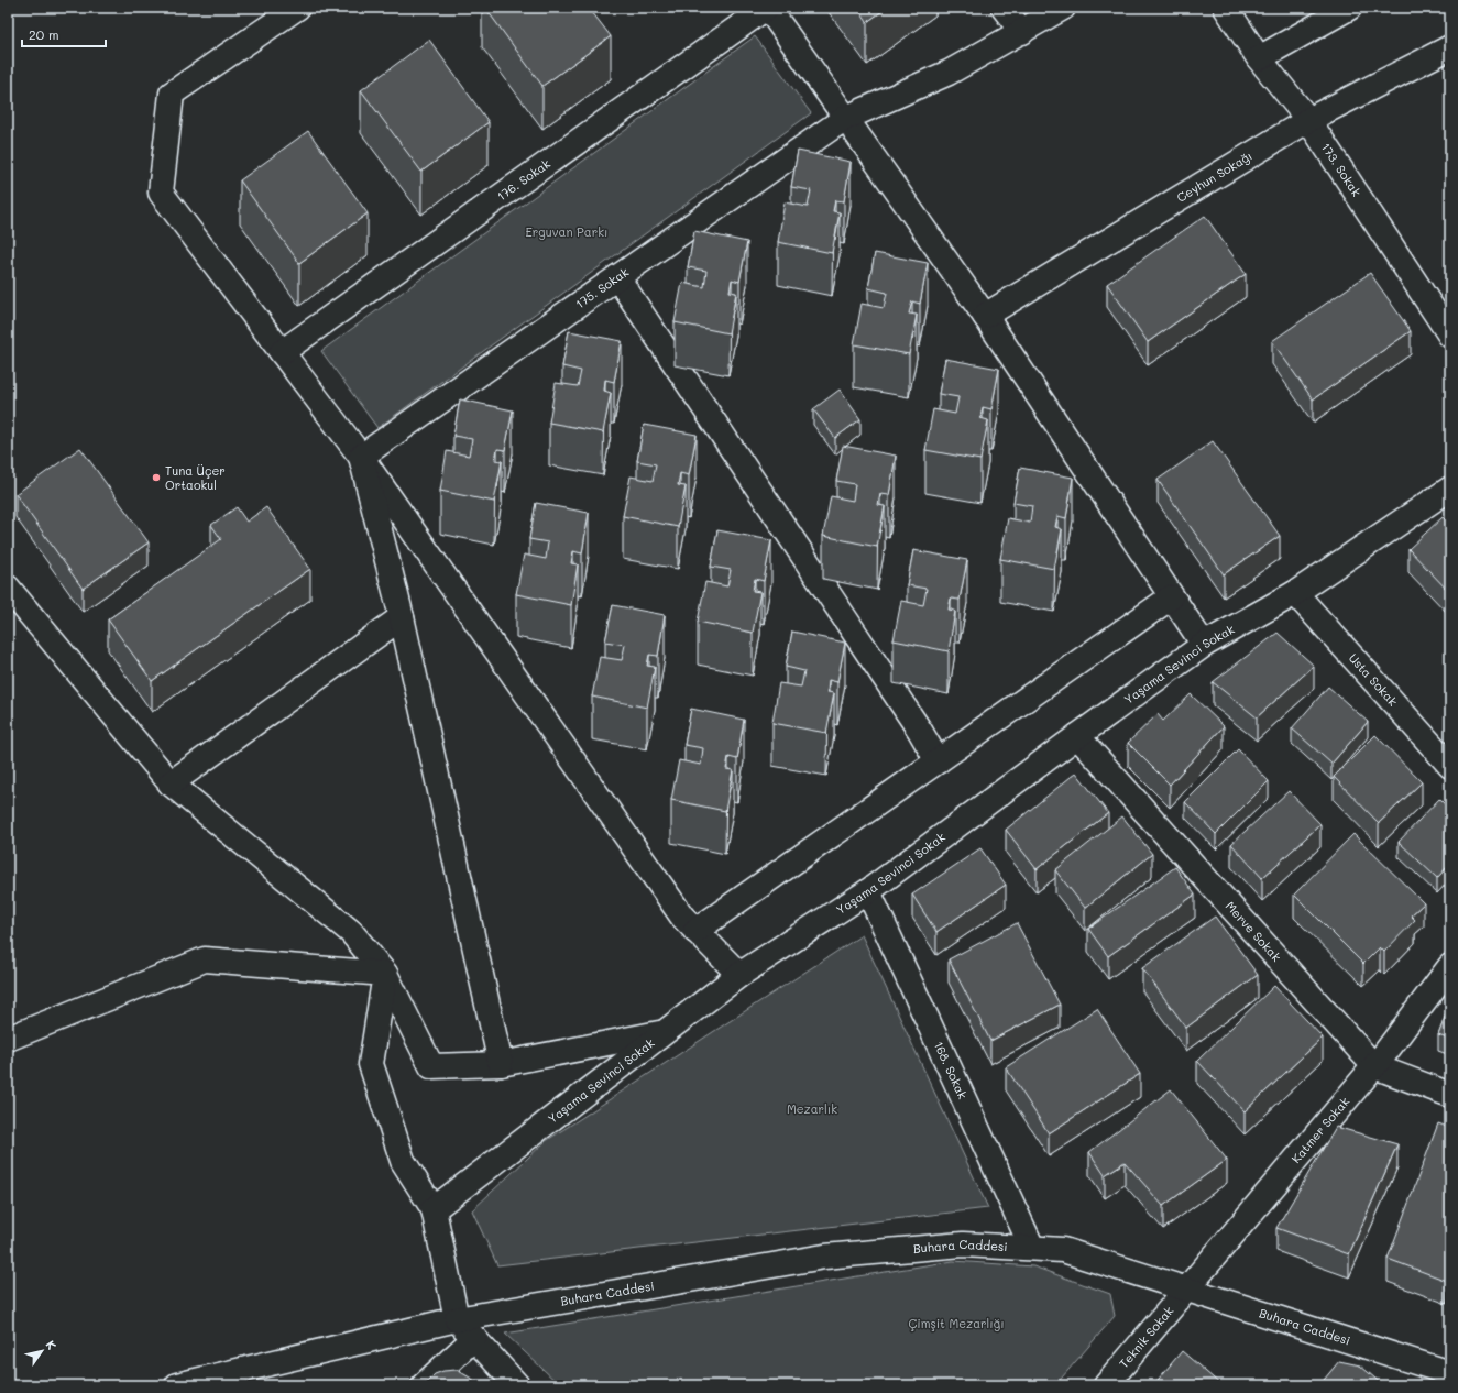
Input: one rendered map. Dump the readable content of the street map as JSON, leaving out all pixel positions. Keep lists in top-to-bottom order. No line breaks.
{"streets":{"street":["173. Sokak","Ceyhun Sokağı","176. Sokak","175. Sokak","Yaşama Sevinci Sokak","Usta Sokak","Merve Sokak","168. Sokak","Katmer Sokak","Buhara Caddesi","Teknik Sokak"]},"crossings":[["173. Sokak","Ceyhun Sokağı"],["Yaşama Sevinci Sokak","Usta Sokak"],["Yaşama Sevinci Sokak","Merve Sokak"],["Yaşama Sevinci Sokak","168. Sokak"],["Merve Sokak","Katmer Sokak"],["168. Sokak","Buhara Caddesi"],["Katmer Sokak","Buhara Caddesi"],["Katmer Sokak","Teknik Sokak"],["Buhara Caddesi","Teknik Sokak"]],"parks":["Erguvan Parkı","Mezarlık","Çimşit Mezarlığı"],"places":["Tuna Üçer Ortaokul"],"scale_bar":"20 m","north":"top right"}
